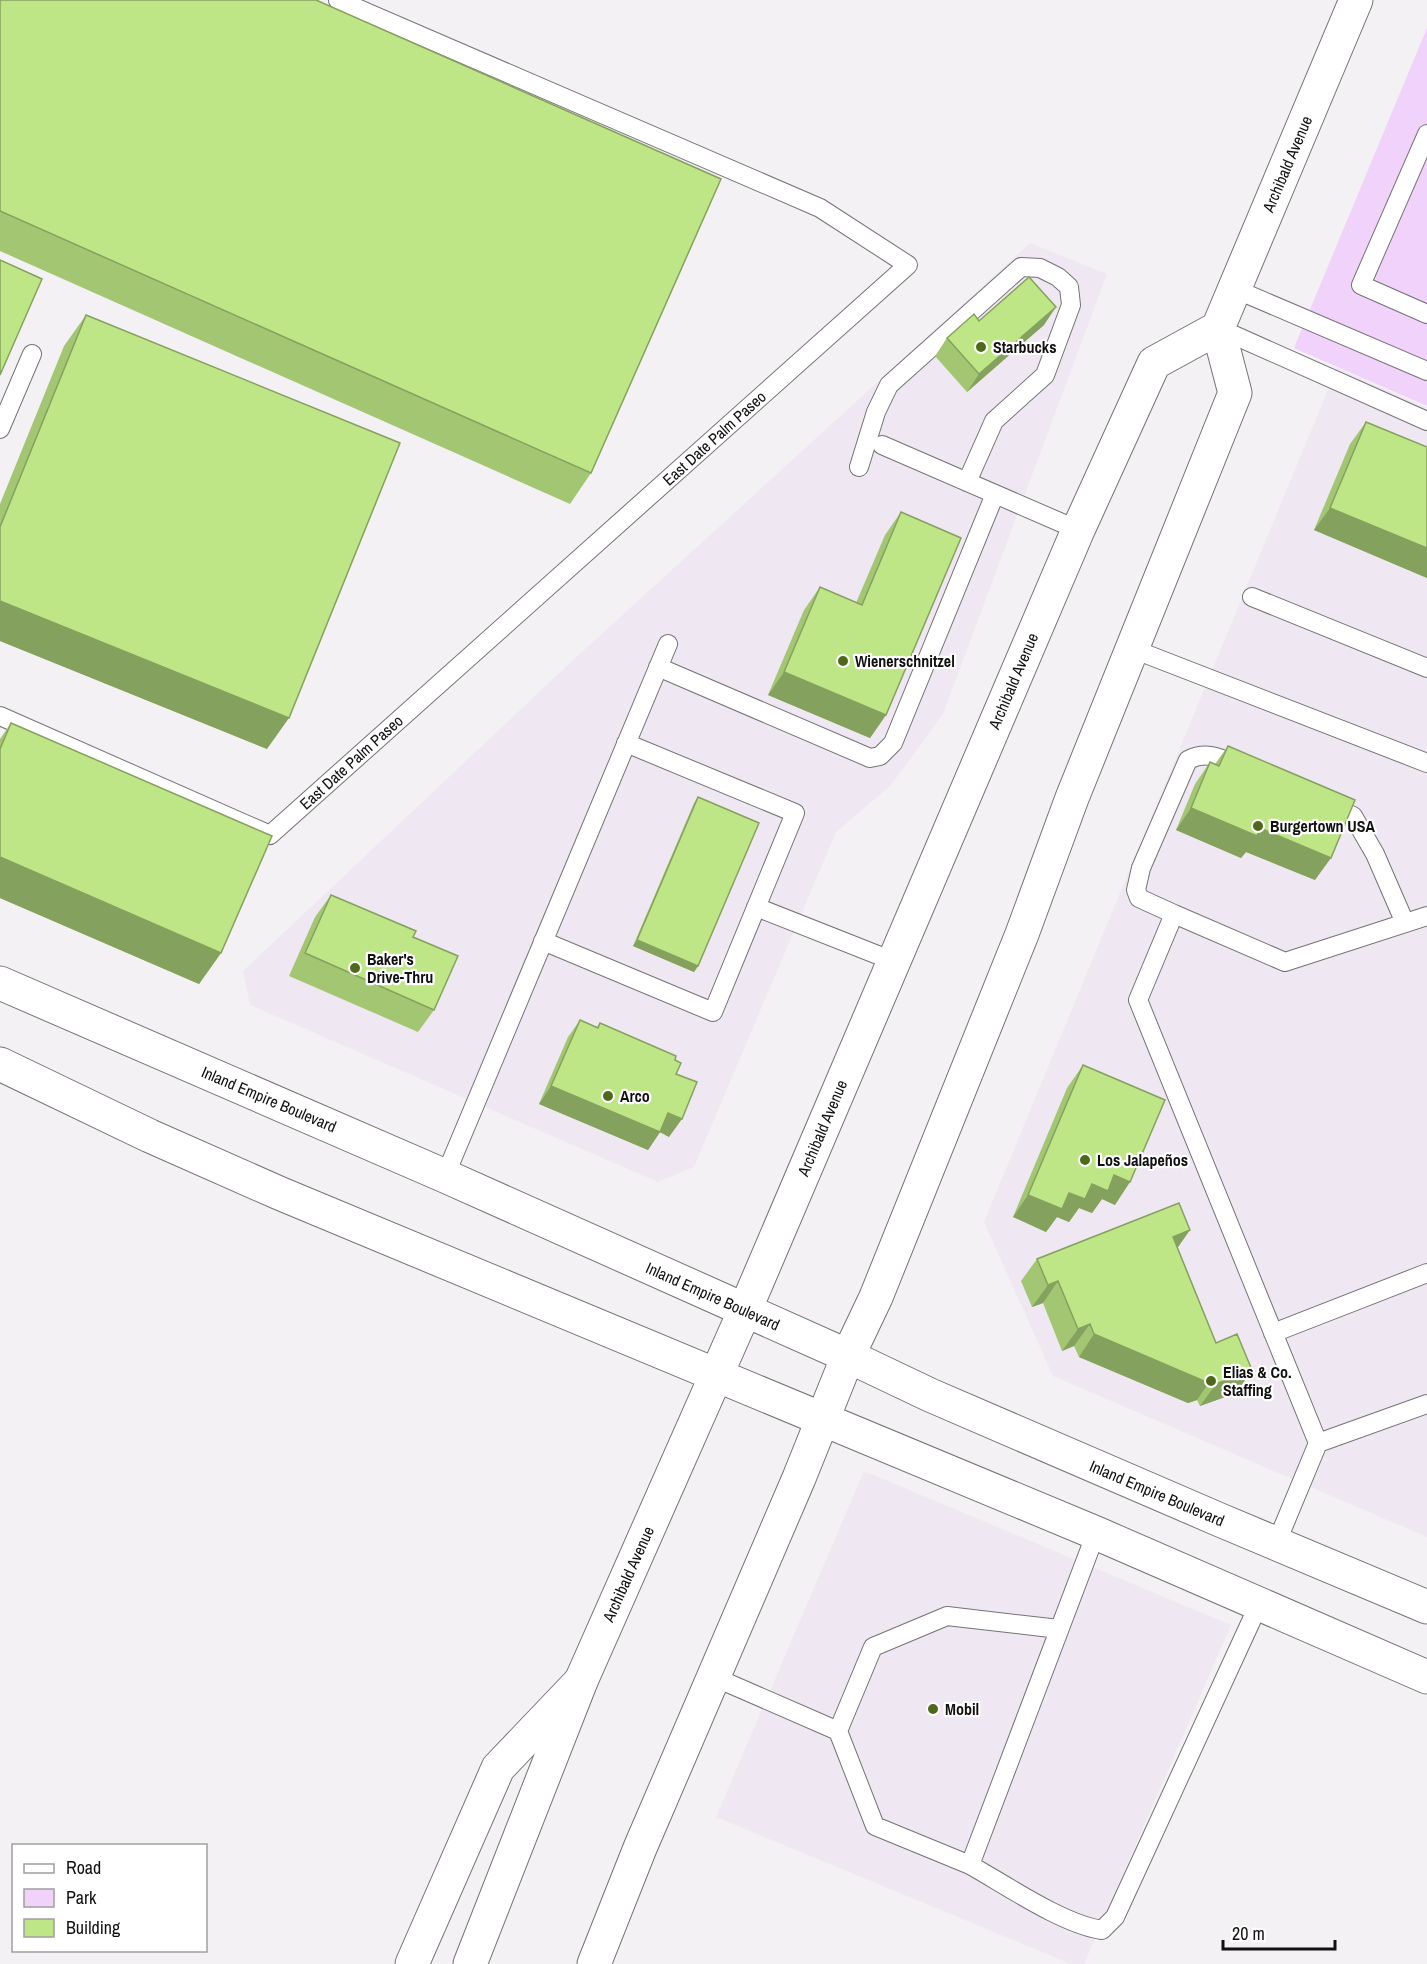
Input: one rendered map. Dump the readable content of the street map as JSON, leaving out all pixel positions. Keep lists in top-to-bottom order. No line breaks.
{"streets":{"main road":["Archibald Avenue","Inland Empire Boulevard"],"lane":["East Date Palm Paseo"]},"crossings":[["Archibald Avenue","Inland Empire Boulevard"]],"places":["Starbucks","Wienerschnitzel","Burgertown USA","Baker's Drive-Thru","Arco","Los Jalapeños","Elias & Co. Staffing","Mobil"],"legend":["Road","Park","Building"],"scale_bar":"20 m"}
